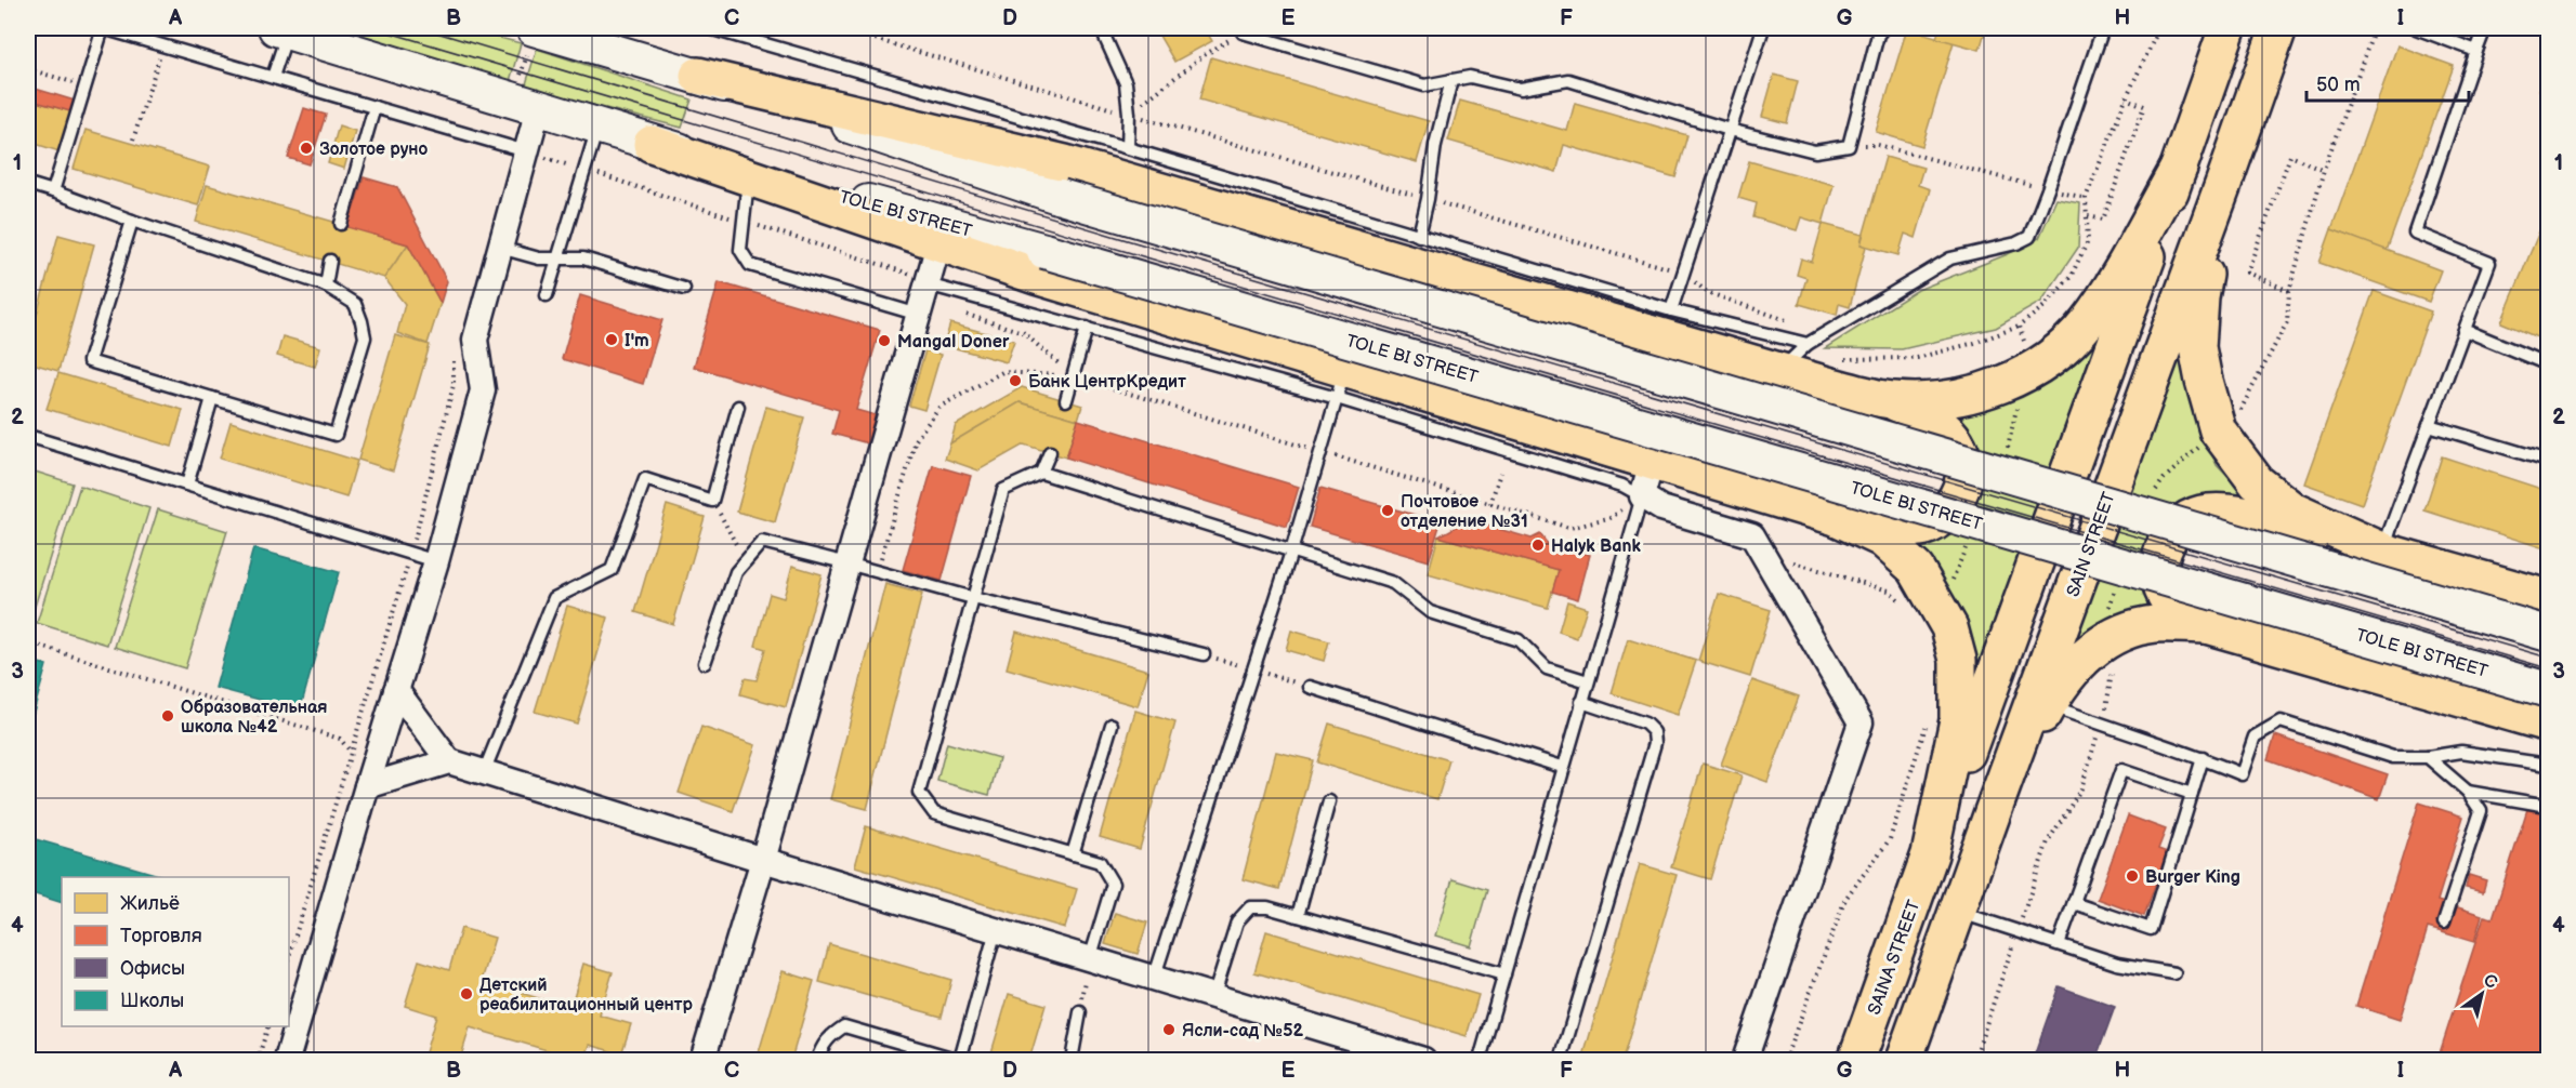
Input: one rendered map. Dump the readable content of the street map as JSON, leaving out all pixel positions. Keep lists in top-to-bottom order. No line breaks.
{"streets":{"main road":["TOLE BI STREET","SAIN STREET","SAINA STREET"]},"places":["Золотое руно","I'm","Mangal Doner","Банк ЦентрКредит","Почтовое отделение №31","Halyk Bank","Образовательная школа №42","Burger King","Детский реабилитационный центр","Ясли-сад №52"],"legend":["Жильё","Торговля","Офисы","Школы"],"scale_bar":"50 m","north":"top right","grid":{"columns":["A","B","C","D","E","F","G","H","I"],"rows":["1","2","3","4"]}}
